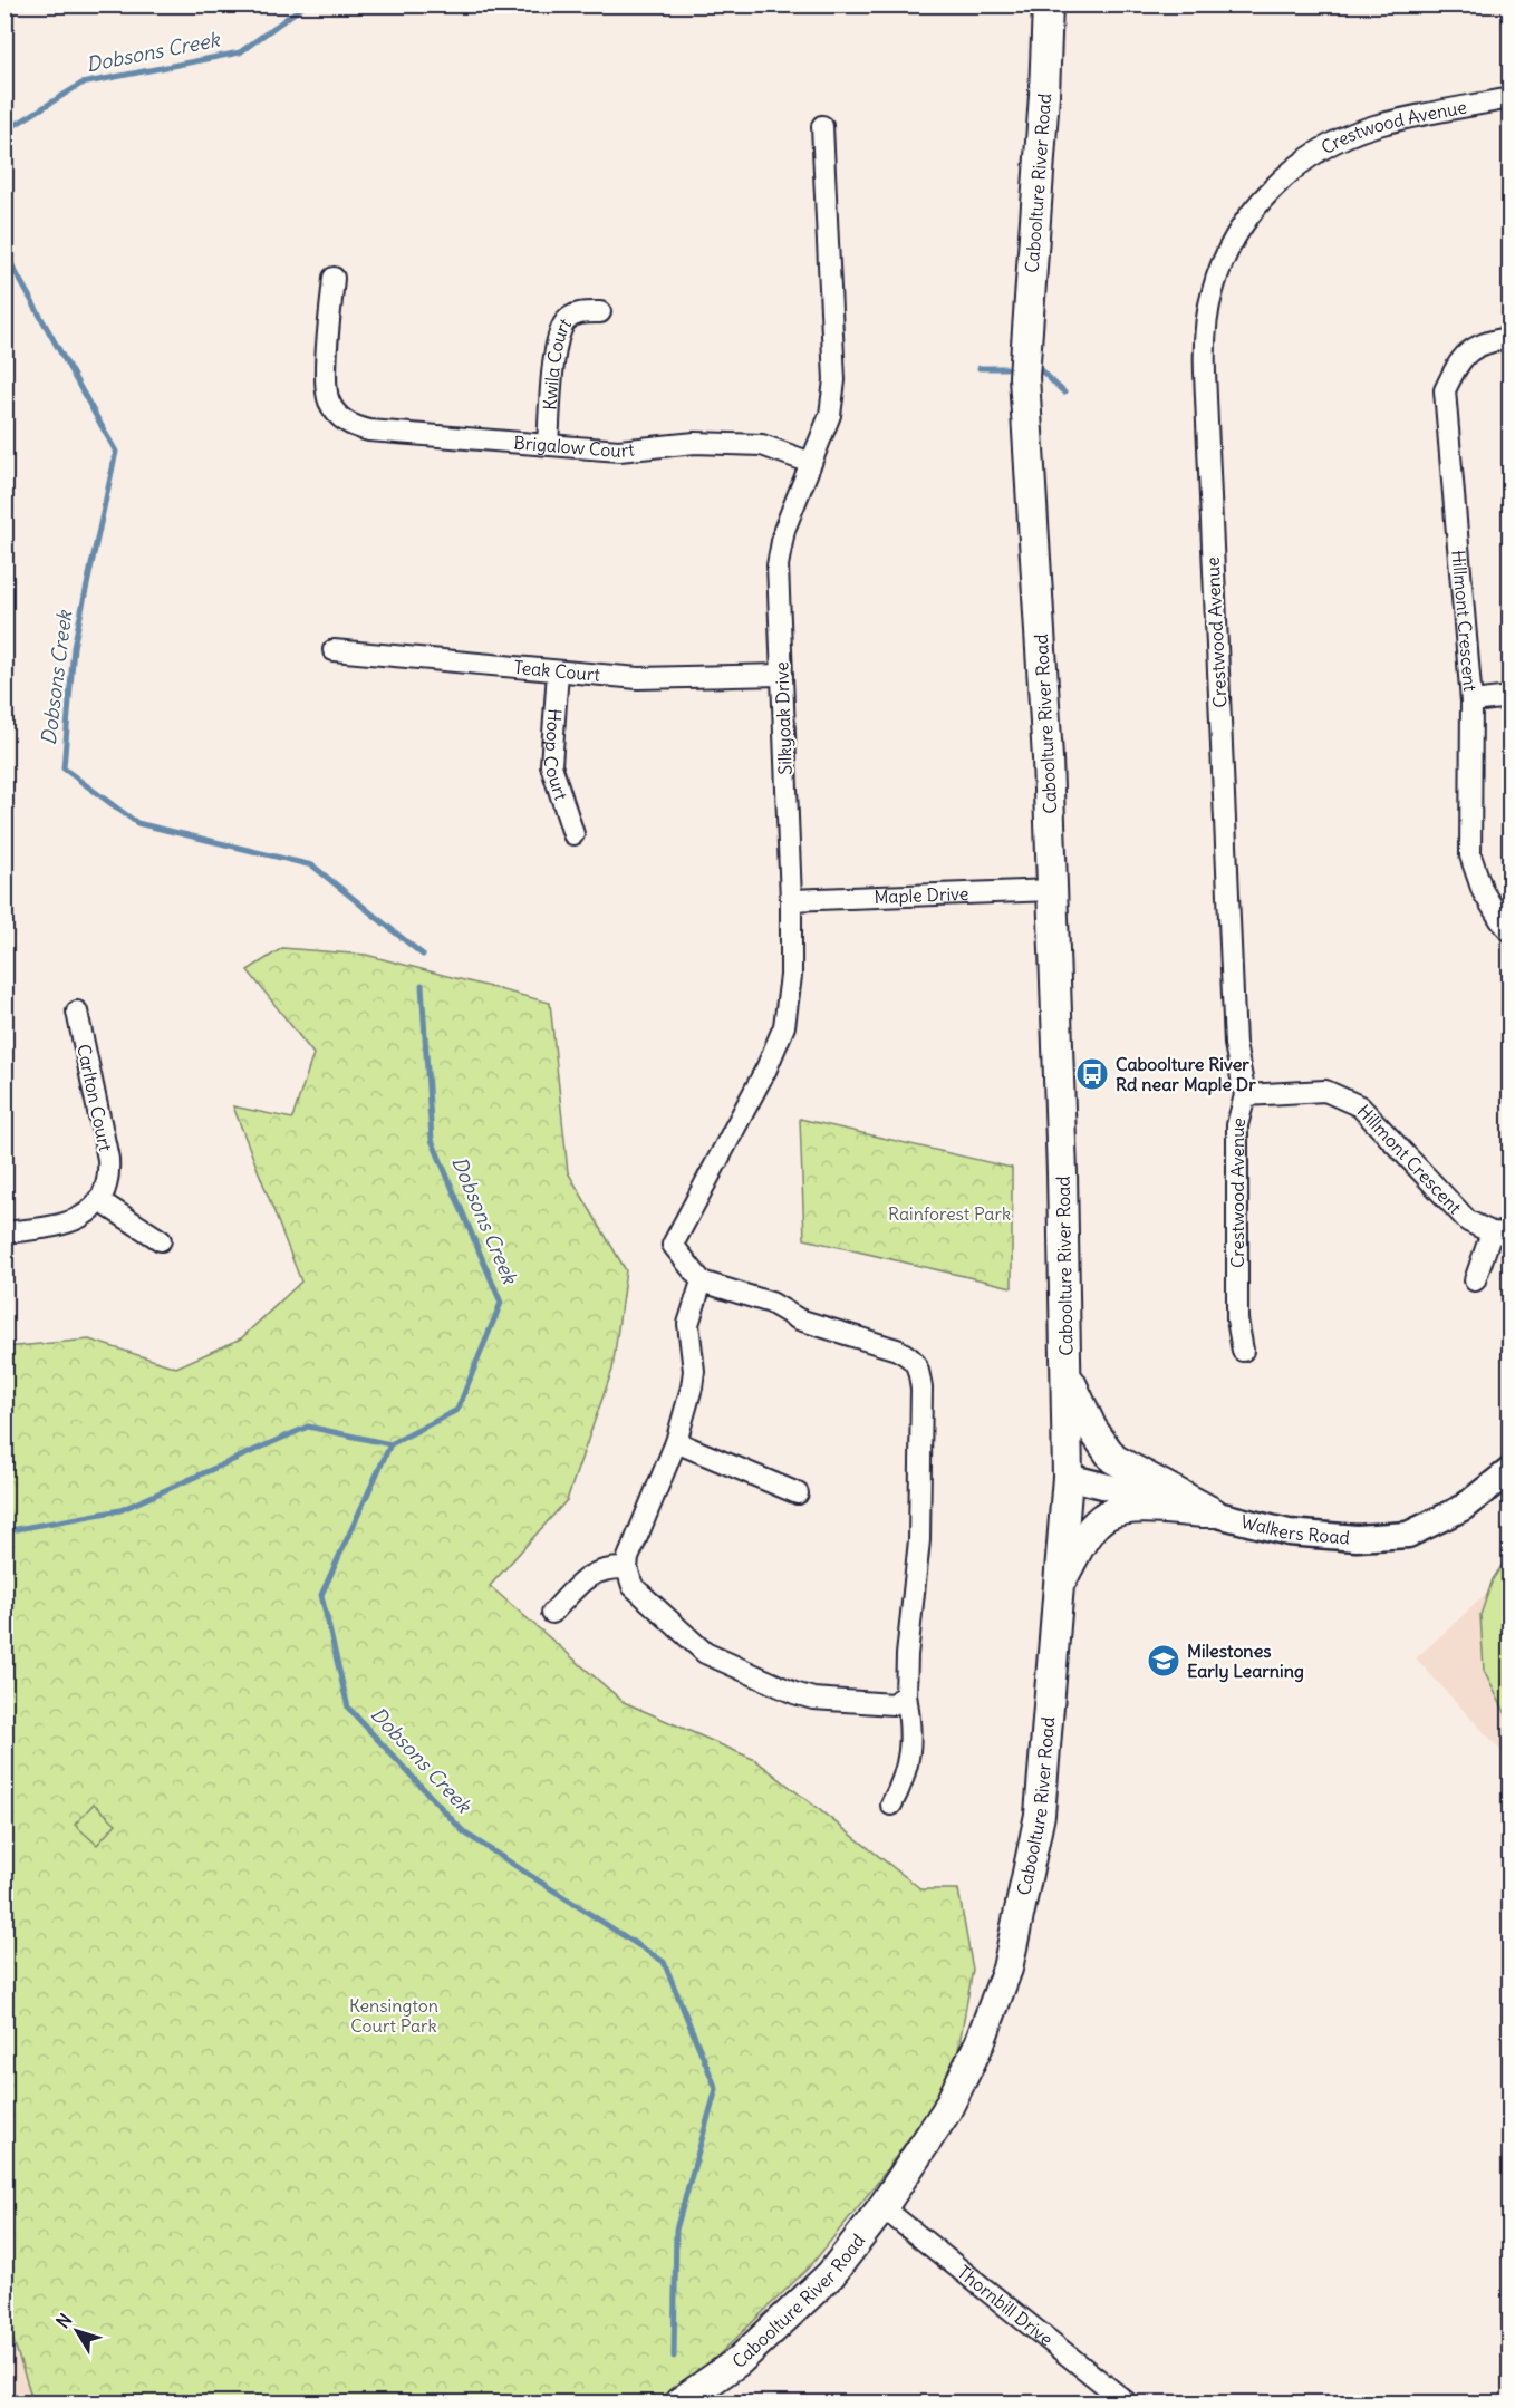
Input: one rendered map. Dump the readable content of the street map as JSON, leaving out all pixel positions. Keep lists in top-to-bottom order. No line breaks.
{"streets":{"main road":["Caboolture River Road"],"street":["Crestwood Avenue","Kwila Court","Brigalow Court","Hillmont Crescent","Teak Court","Silkyoak Drive","Hoop Court","Maple Drive","Carlton Court","Walkers Road","Thornbill Drive"]},"crossings":[["Crestwood Avenue","Hillmont Crescent"],["Caboolture River Road","Maple Drive"],["Caboolture River Road","Walkers Road"],["Caboolture River Road","Thornbill Drive"],["Kwila Court","Brigalow Court"],["Brigalow Court","Silkyoak Drive"],["Teak Court","Silkyoak Drive"],["Teak Court","Hoop Court"],["Silkyoak Drive","Maple Drive"]],"water":["Dobsons Creek"],"parks":["Rainforest Park","Kensington Court Park"],"places":{"bus stop":["Caboolture River Rd near Maple Dr"],"school or university":["Milestones Early Learning"]},"north":"top left"}
